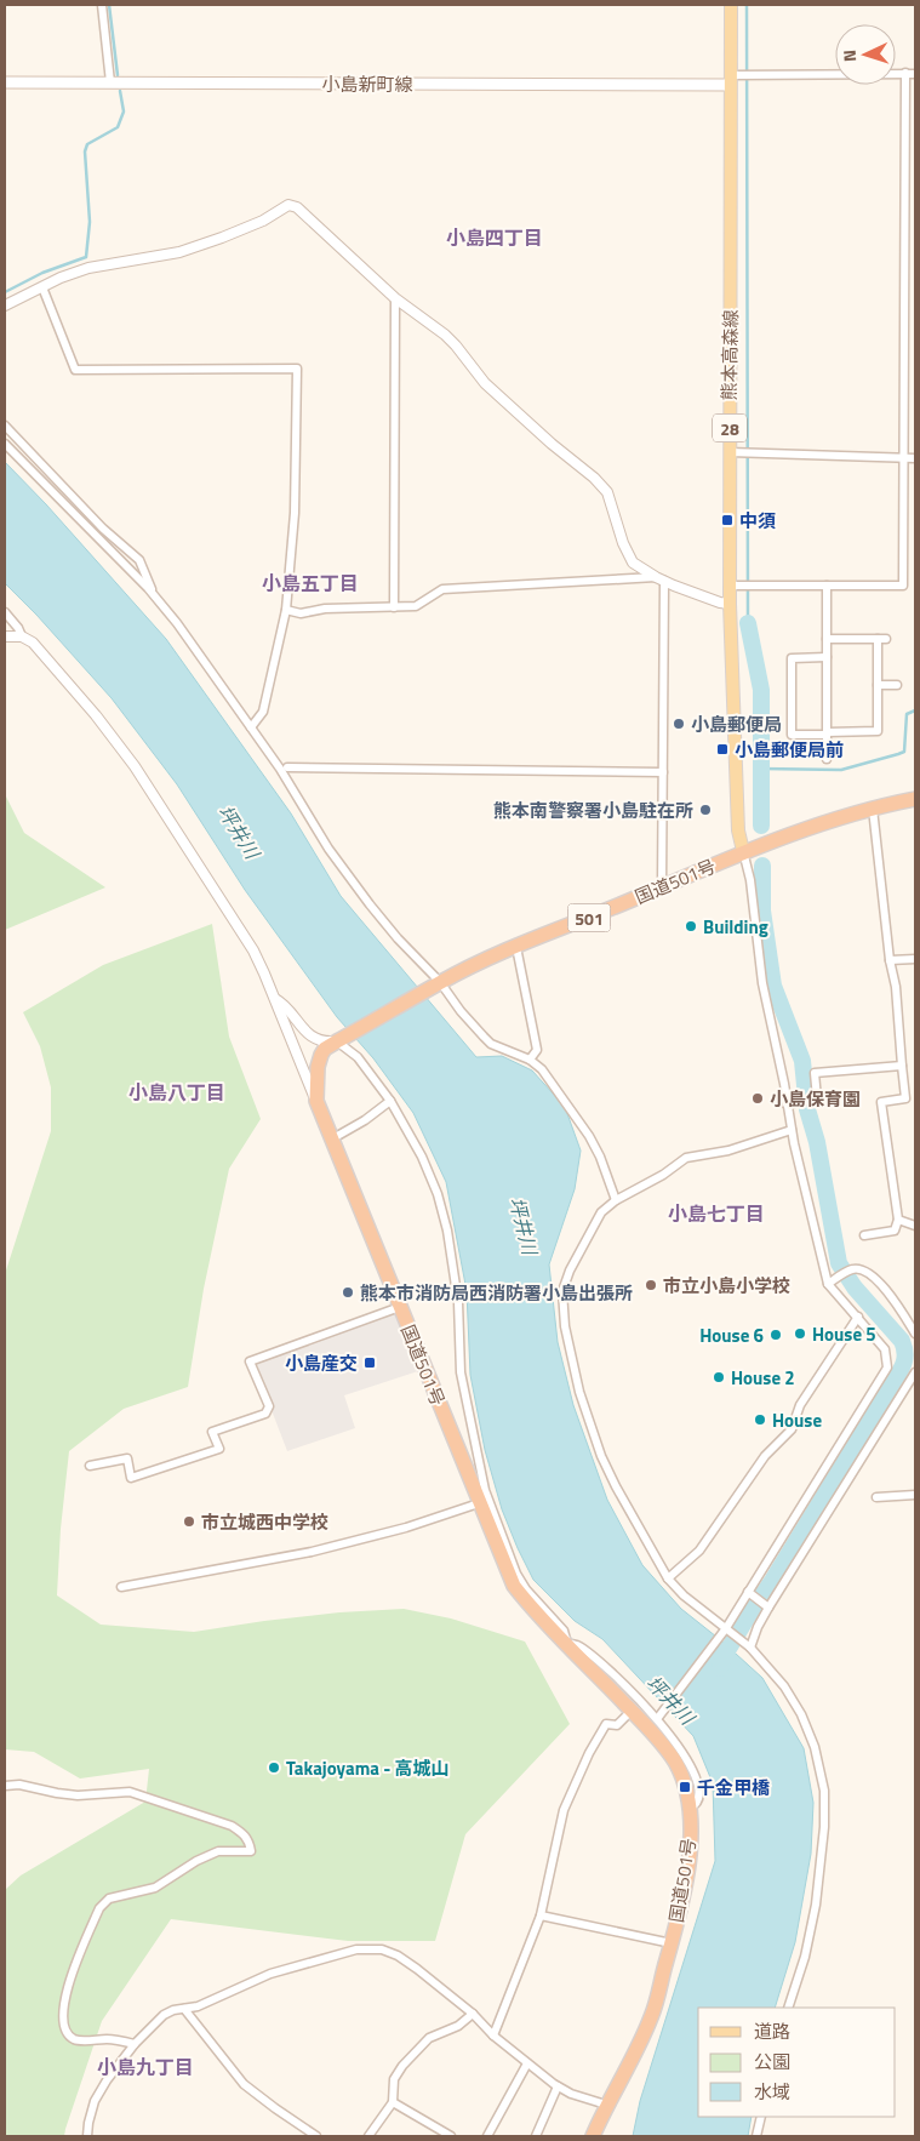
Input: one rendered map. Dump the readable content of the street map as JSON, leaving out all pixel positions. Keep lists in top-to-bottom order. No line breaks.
{"streets":{"highway":["国道501号","501"],"main road":["小島新町線","熊本高森線","28"]},"crossings":[["小島新町線","熊本高森線"],["熊本高森線","国道501号"]],"districts":["小島四丁目","小島五丁目","小島八丁目","小島七丁目","小島九丁目"],"water":["坪井川"],"places":{"transit":["中須","小島郵便局前","小島産交","千金甲橋"],"other":["小島郵便局","熊本南警察署小島駐在所","Building","小島保育園","市立小島小学校","熊本市消防局西消防署小島出張所","House 5","House 6","House 2","House","市立城西中学校","Takajoyama - 高城山"]},"legend":["道路","公園","水域"],"north":"left"}
